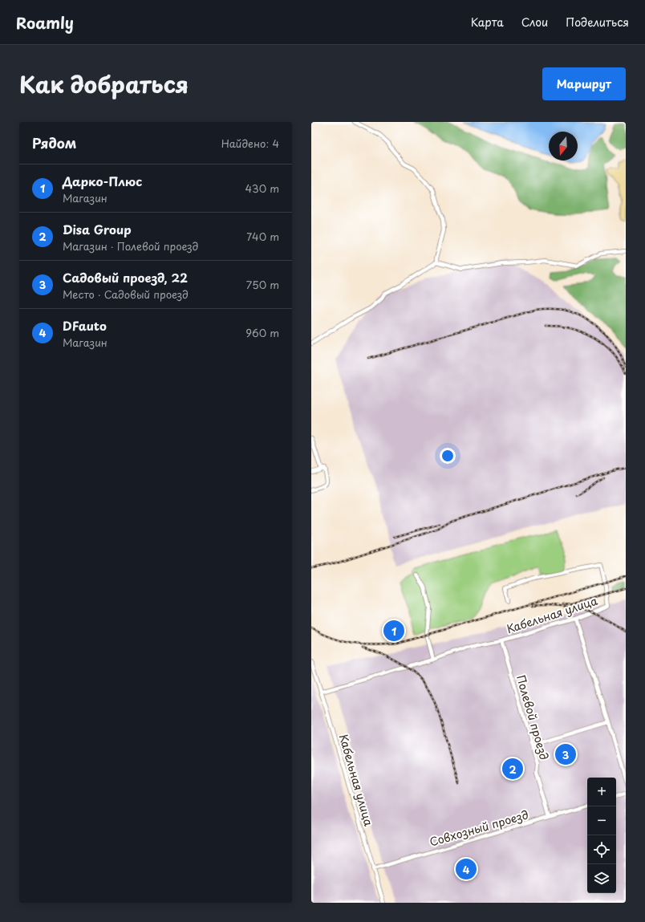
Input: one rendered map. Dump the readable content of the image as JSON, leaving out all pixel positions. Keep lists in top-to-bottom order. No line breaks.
{"streets":{"street":["Кабельная улица","Полевой проезд","Совхозный проезд"]},"crossings":[["Кабельная улица","Полевой проезд"],["Кабельная улица","Совхозный проезд"],["Полевой проезд","Совхозный проезд"]],"north":"bottom","page":{"header":"Roamly","nav":["Карта","Слои","Поделиться"],"title":"Как добраться","buttons":"Маршрут","heading":["Рядом","Найдено: 4"],"list":[{"mark":"1","name":"Дарко-Плюс","note":"Магазин","value":"430 m"},{"mark":"2","name":"Disa Group","note":"Магазин · Полевой проезд","value":"740 m"},{"mark":"3","name":"Садовый проезд, 22","note":"Место · Садовый проезд","value":"750 m"},{"mark":"4","name":"DFauto","note":"Магазин","value":"960 m"}],"pins":["1","3","2","4"],"map_buttons":["+","−"]}}
